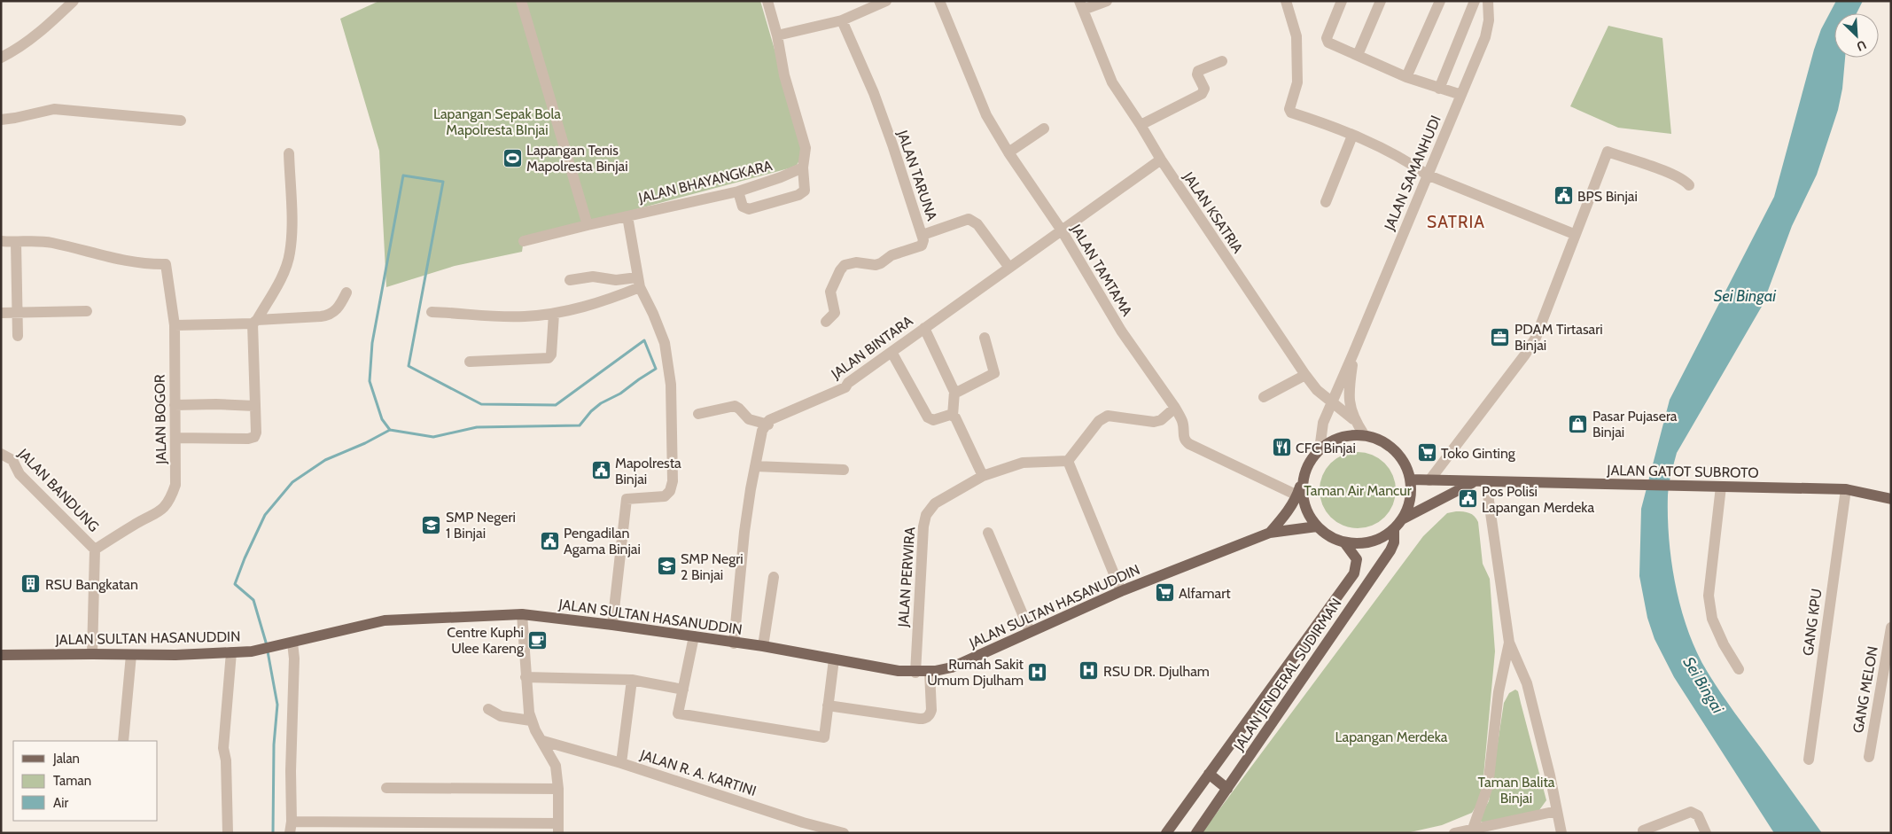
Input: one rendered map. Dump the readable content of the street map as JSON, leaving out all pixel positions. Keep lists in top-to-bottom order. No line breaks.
{"streets":{"main road":["JALAN GATOT SUBROTO","JALAN SULTAN HASANUDDIN","JALAN JENDERAL SUDIRMAN"],"street":["JALAN SAMANHUDI","JALAN TARUNA","JALAN BHAYANGKARA","JALAN KSATRIA","JALAN TAMTAMA","JALAN BINTARA","JALAN BOGOR","JALAN BANDUNG","JALAN PERWIRA","GANG KPU","GANG MELON","JALAN R. A. KARTINI"]},"crossings":[["JALAN SAMANHUDI","JALAN KSATRIA"],["JALAN SAMANHUDI","JALAN GATOT SUBROTO"],["JALAN SAMANHUDI","JALAN SULTAN HASANUDDIN"],["JALAN SAMANHUDI","JALAN JENDERAL SUDIRMAN"],["JALAN TARUNA","JALAN BINTARA"],["JALAN KSATRIA","JALAN BINTARA"],["JALAN TAMTAMA","JALAN BINTARA"],["JALAN TAMTAMA","JALAN SULTAN HASANUDDIN"],["JALAN BOGOR","JALAN BANDUNG"],["JALAN GATOT SUBROTO","JALAN SULTAN HASANUDDIN"],["JALAN GATOT SUBROTO","GANG KPU"],["JALAN GATOT SUBROTO","JALAN JENDERAL SUDIRMAN"],["JALAN BANDUNG","JALAN SULTAN HASANUDDIN"],["JALAN PERWIRA","JALAN SULTAN HASANUDDIN"],["JALAN SULTAN HASANUDDIN","JALAN JENDERAL SUDIRMAN"]],"districts":["SATRIA"],"water":["Sei Bingai"],"parks":["Lapangan Sepak Bola Mapolresta BInjai","Taman Air Mancur","Lapangan Merdeka","Taman Balita Binjai"],"places":{"sports":["Lapangan Tenis Mapolresta Binjai"],"public building":["BPS Binjai","Mapolresta Binjai","Pos Polisi Lapangan Merdeka","Pengadilan Agama Binjai"],"office":["PDAM Tirtasari Binjai"],"shop":["Pasar Pujasera Binjai"],"restaurant":["CFC Binjai"],"supermarket":["Toko Ginting","Alfamart"],"school or university":["SMP Negeri 1 Binjai","SMP Negri 2 Binjai"],"building":["RSU Bangkatan"],"cafe":["Centre Kuphi Ulee Kareng"],"hospital":["RSU DR. Djulham","Rumah Sakit Umum Djulham"]},"legend":["Jalan","Taman","Air"],"north":"bottom right"}
